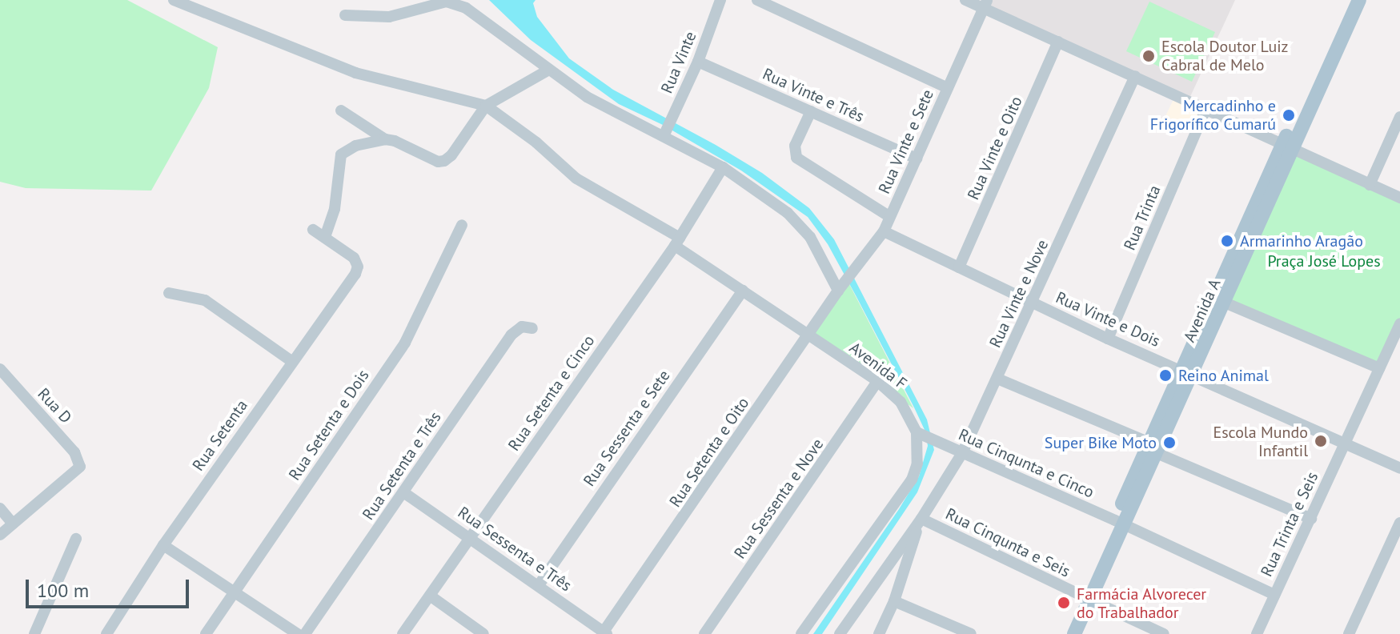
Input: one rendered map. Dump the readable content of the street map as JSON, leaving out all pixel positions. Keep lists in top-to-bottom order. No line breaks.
{"streets":{"main road":["Avenida A"],"street":["Rua Vinte","Rua Vinte e Três","Rua Vinte e Sete","Rua Vinte e Oito","Rua Trinta","Rua Vinte e Nove","Rua Vinte e Dois","Avenida F","Rua Setenta e Cinco","Rua D","Rua Setenta e Dois","Rua Sessenta e Sete","Rua Setenta","Rua Setenta e Oito","Rua Cinqunta e Cinco","Rua Setenta e Três","Rua Sessenta e Nove","Rua Trinta e Seis","Rua Cinqunta e Seis","Rua Sessenta e Três"]},"crossings":[["Rua Vinte","Rua Vinte e Três"],["Rua Vinte e Três","Rua Vinte e Sete"],["Rua Vinte e Sete","Rua Vinte e Dois"],["Rua Vinte e Sete","Rua Setenta e Oito"],["Rua Vinte e Oito","Rua Vinte e Dois"],["Rua Trinta","Rua Vinte e Dois"],["Rua Vinte e Nove","Rua Vinte e Dois"],["Rua Vinte e Nove","Rua Cinqunta e Cinco"],["Rua Vinte e Nove","Rua Cinqunta e Seis"],["Avenida A","Rua Vinte e Dois"],["Avenida A","Rua Cinqunta e Cinco"],["Avenida A","Rua Cinqunta e Seis"],["Rua Vinte e Dois","Rua Trinta e Seis"],["Avenida F","Rua Setenta e Cinco"],["Avenida F","Rua Sessenta e Sete"],["Avenida F","Rua Setenta e Oito"],["Avenida F","Rua Cinqunta e Cinco"],["Avenida F","Rua Sessenta e Nove"],["Rua Setenta e Cinco","Rua Sessenta e Três"],["Rua Sessenta e Sete","Rua Sessenta e Três"],["Rua Setenta e Oito","Rua Sessenta e Três"],["Rua Cinqunta e Cinco","Rua Trinta e Seis"],["Rua Setenta e Três","Rua Sessenta e Três"]],"parks":["Praça José Lopes"],"places":["Escola Doutor Luiz Cabral de Melo","Mercadinho e Frigorífico Cumarú","Armarinho Aragão","Reino Animal","Escola Mundo Infantil","Super Bike Moto","Farmácia Alvorecer do Trabalhador"],"scale_bar":"100 m"}
